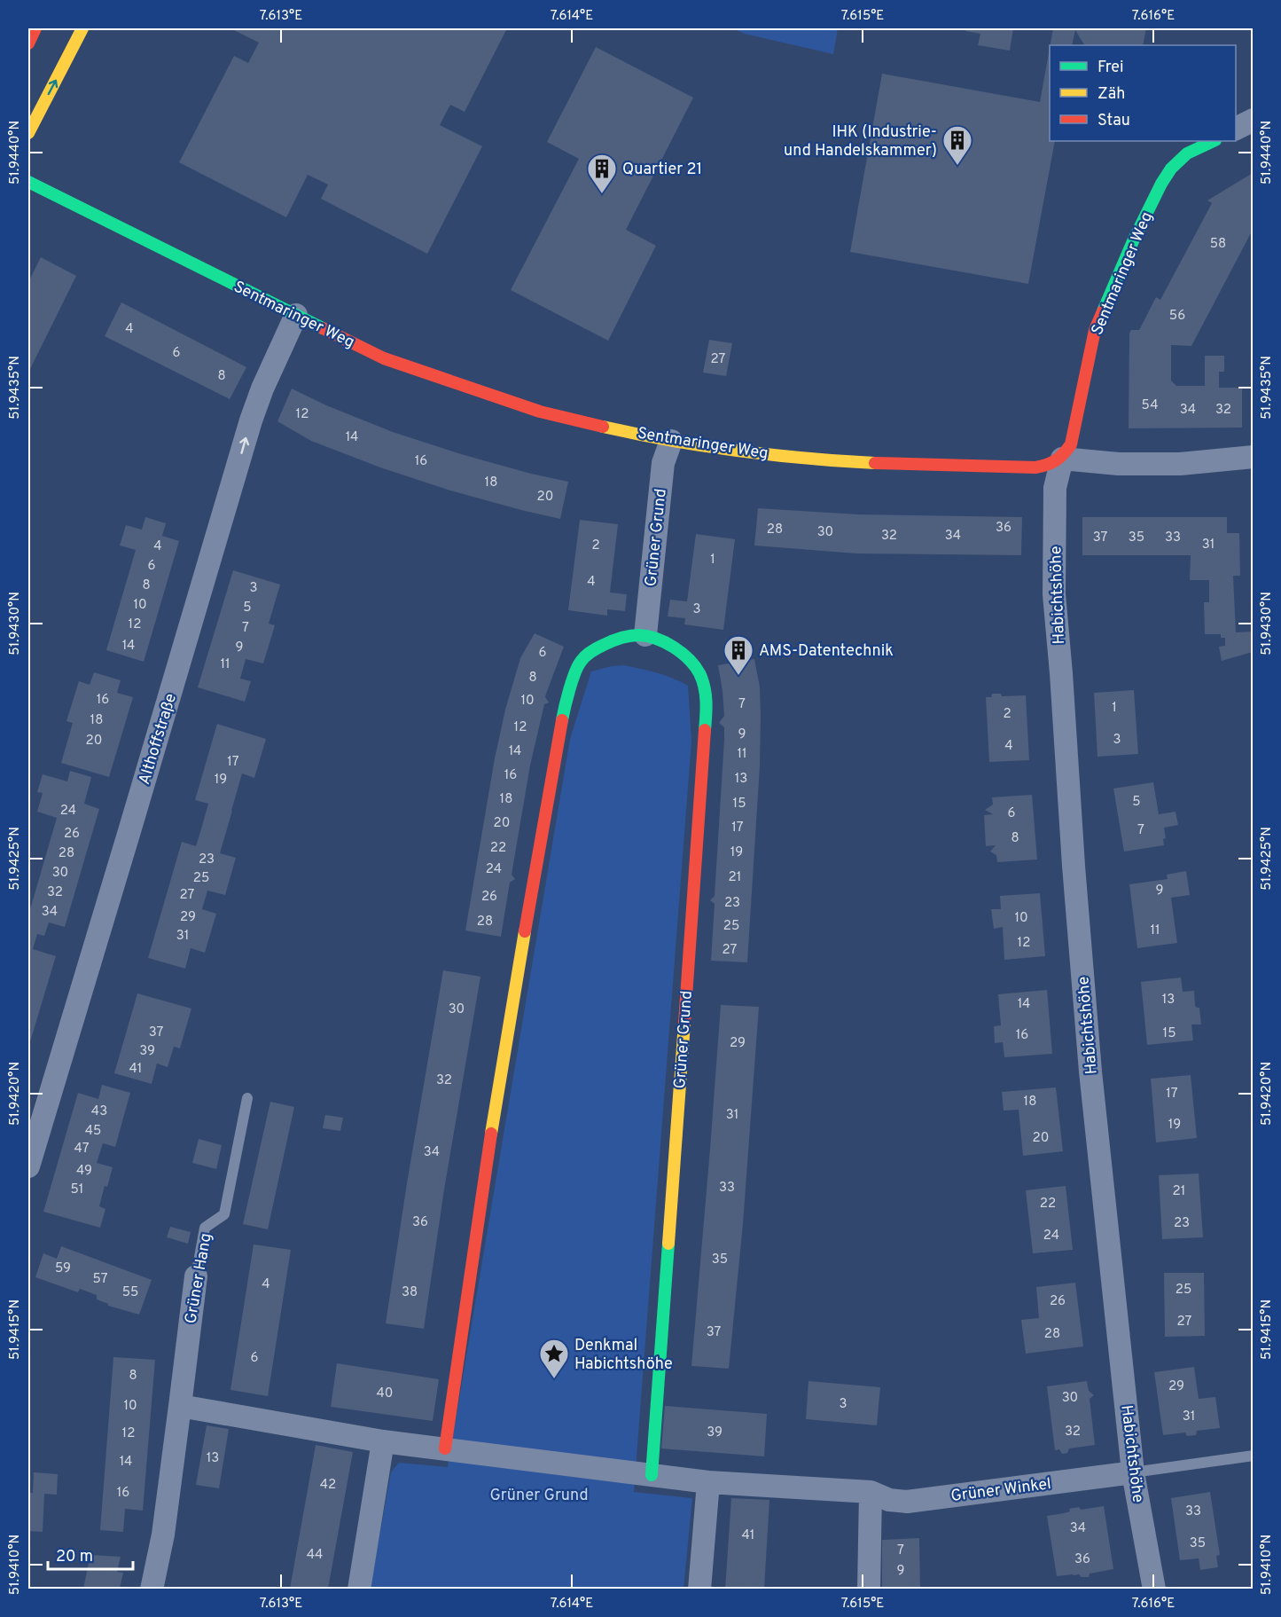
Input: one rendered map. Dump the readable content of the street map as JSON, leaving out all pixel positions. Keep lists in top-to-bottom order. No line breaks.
{"streets":{"street":["Sentmaringer Weg","Grüner Grund","Habichtshöhe","Althoffstraße","Grüner Hang","Grüner Winkel"]},"crossings":[["Sentmaringer Weg","Grüner Grund"],["Sentmaringer Weg","Habichtshöhe"],["Sentmaringer Weg","Althoffstraße"],["Habichtshöhe","Grüner Winkel"]],"one_way":["Althoffstraße"],"parks":["Grüner Grund"],"places":{"building":["IHK (Industrie- und Handelskammer)","Quartier 21","AMS-Datentechnik"],"place":["Denkmal Habichtshöhe"]},"house_numbers":["58","56","4","6","27","8","54","34","32","12","14","16","18","20","36","28","30","32","34","37","35","33","31","2","4","1","6","4","8","3","10","5","3","12","7","14","9","6","11","8","16","10","7","1","2","18","12","9","3","20","4","14","11","17","16","13","19","18","5","15","24","6","20","17","7","26","8","22","19","28","23","24","30","21","25","9","32","27","26","23","34","29","10","28","25","11","31","12","27","13","14","30","37","15","16","29","39","41","32","17","18","43","31","19","45","20","47","34","49","33","51","21","22","36","23","24","35","59","57","4","25","55","38","26","27","37","28","6","8","29","40","30","3","10","31","32","39","12","13","14","42","16","33","34","41","35","7","44","36","9"],"legend":["Frei","Zäh","Stau"],"scale_bar":"20 m","coordinates":["7.613°E","7.614°E","7.615°E","7.616°E","51.9440°N","51.9435°N","51.9430°N","51.9425°N","51.9420°N","51.9415°N","51.9410°N"]}
